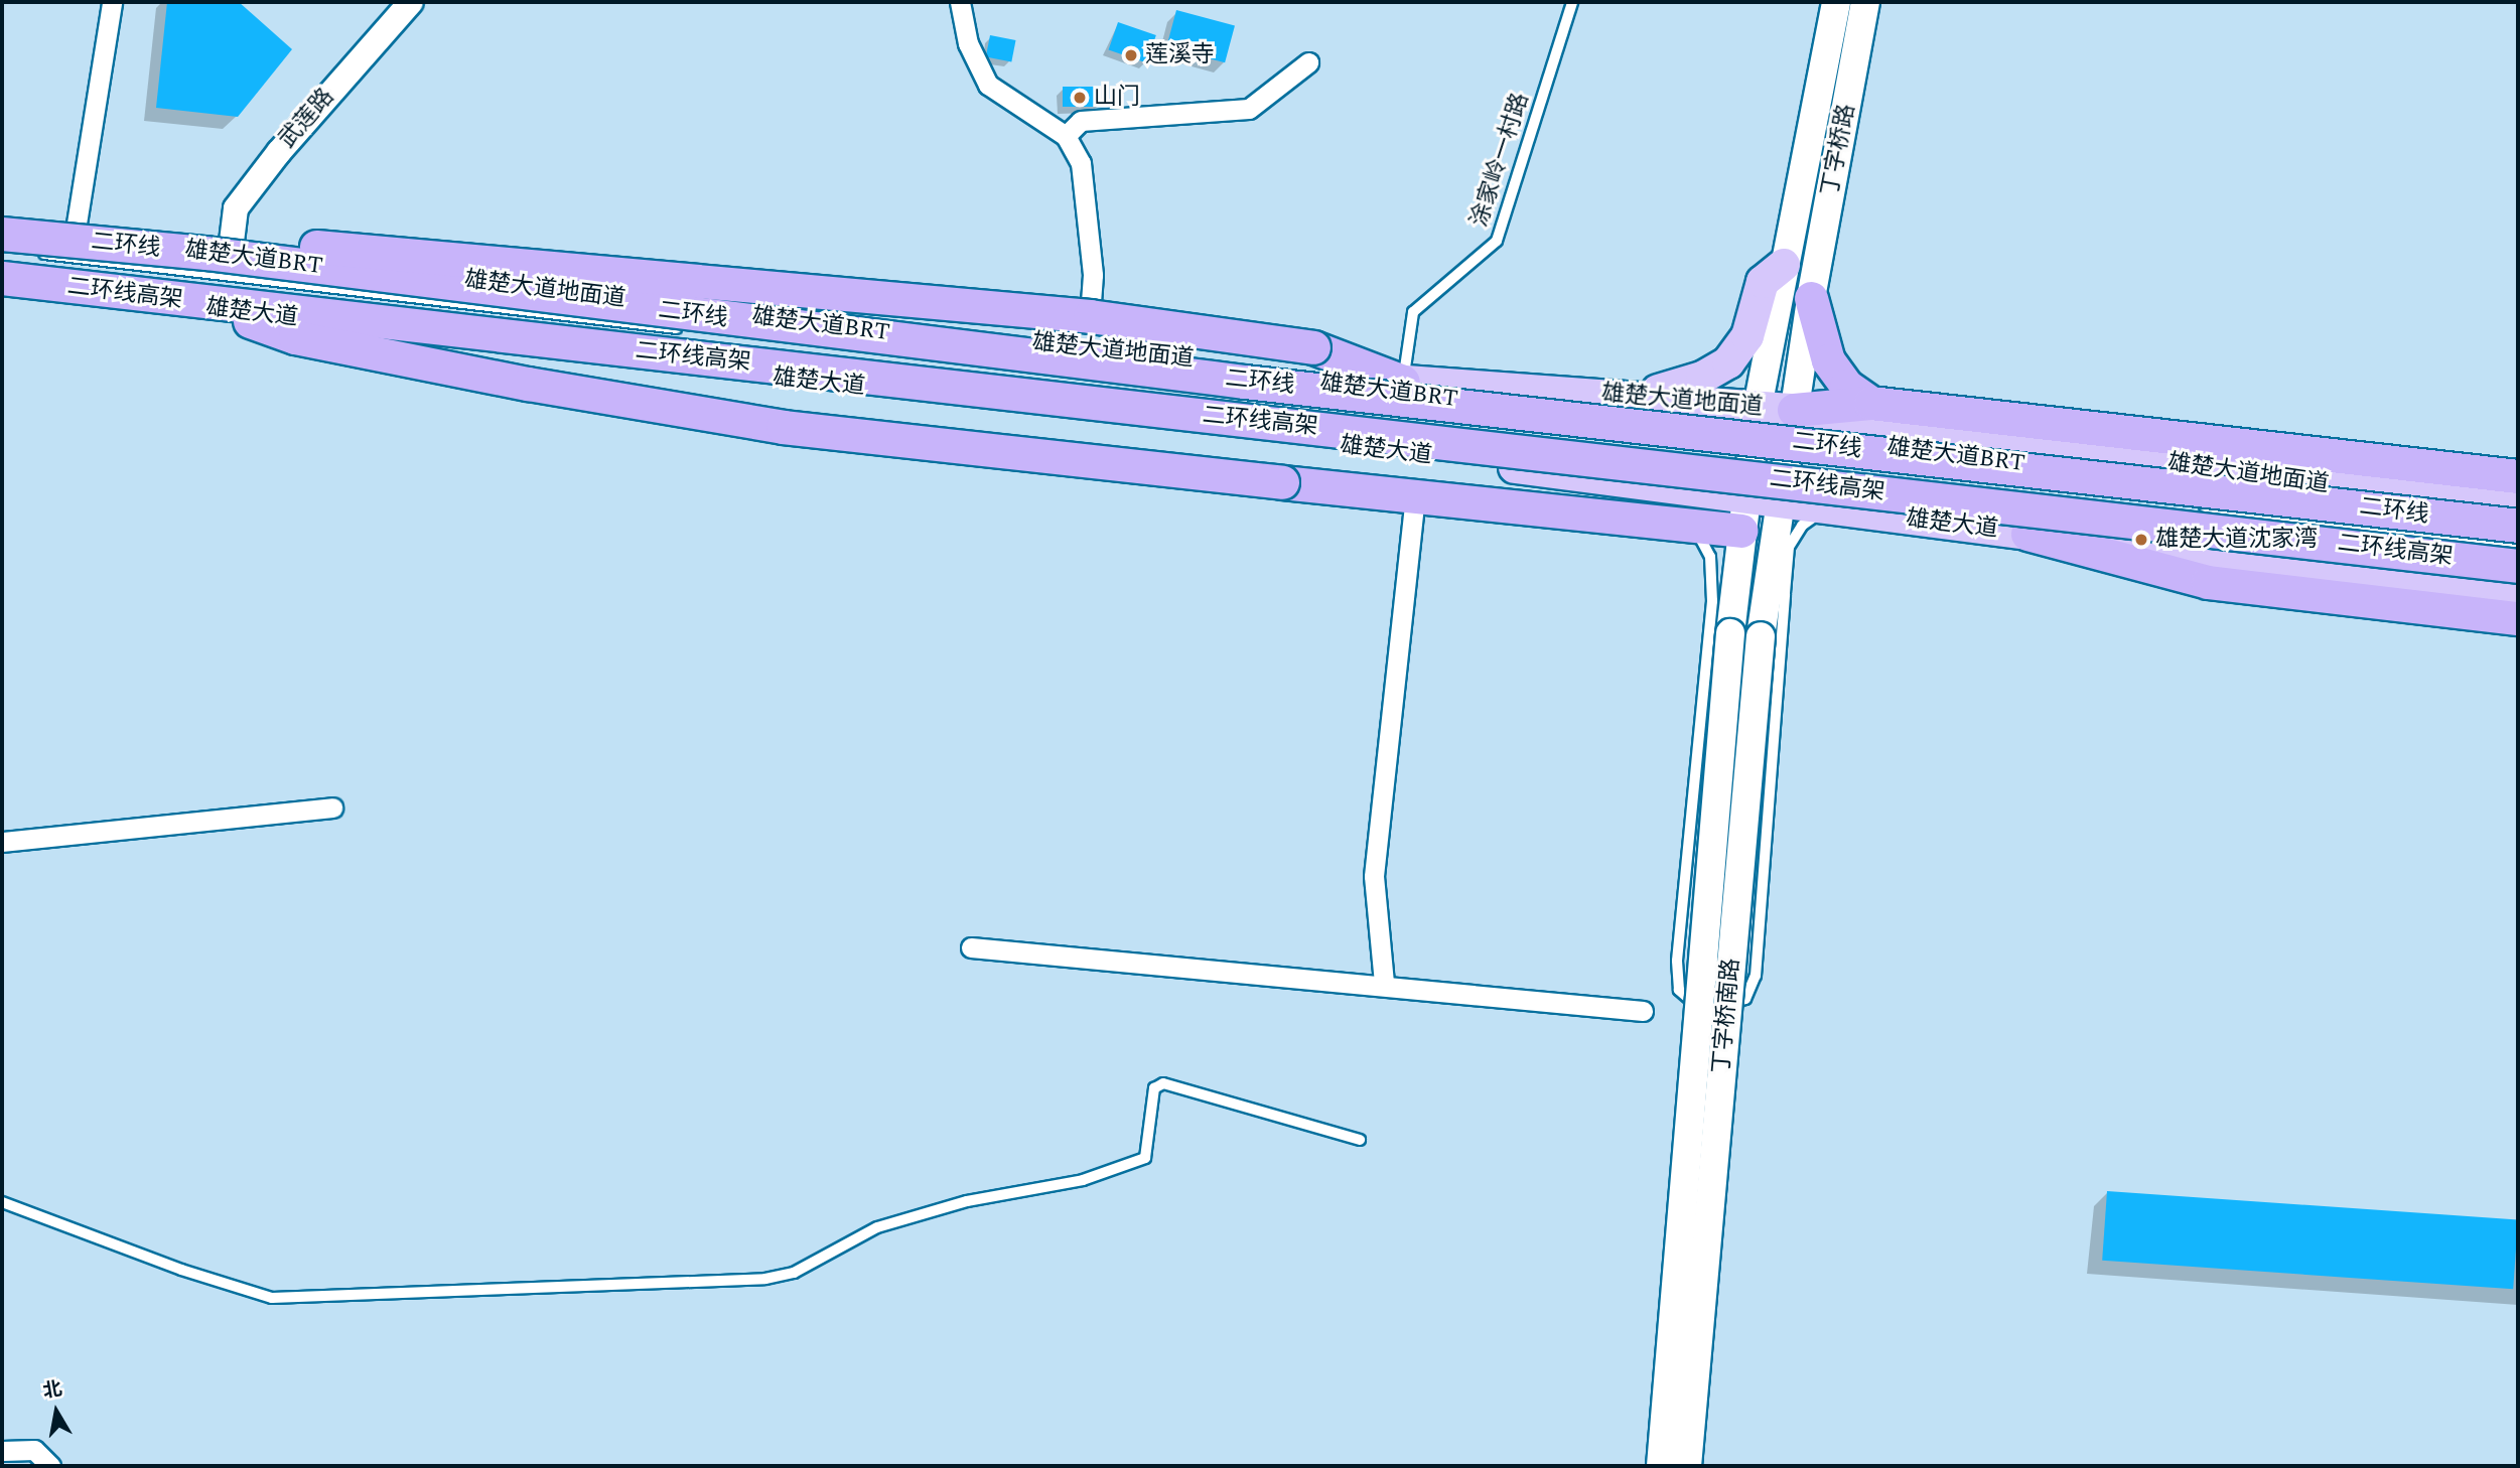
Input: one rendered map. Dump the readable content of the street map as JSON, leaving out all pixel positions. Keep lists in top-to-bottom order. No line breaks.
{"streets":{"highway":["二环线","二环线高架"],"main road":["丁字桥路","雄楚大道地面道","雄楚大道","丁字桥南路"],"street":["武莲路"],"lane":["涂家岭一村路","雄楚大道BRT"]},"crossings":[["武莲路","二环线"],["武莲路","雄楚大道地面道"],["丁字桥路","雄楚大道地面道"],["丁字桥路","丁字桥南路"],["涂家岭一村路","雄楚大道地面道"],["二环线","雄楚大道地面道"],["雄楚大道BRT","丁字桥南路"],["雄楚大道地面道","丁字桥南路"],["二环线高架","雄楚大道"],["雄楚大道","丁字桥南路"]],"places":["莲溪寺","山门","雄楚大道沈家湾"],"north":"top"}
